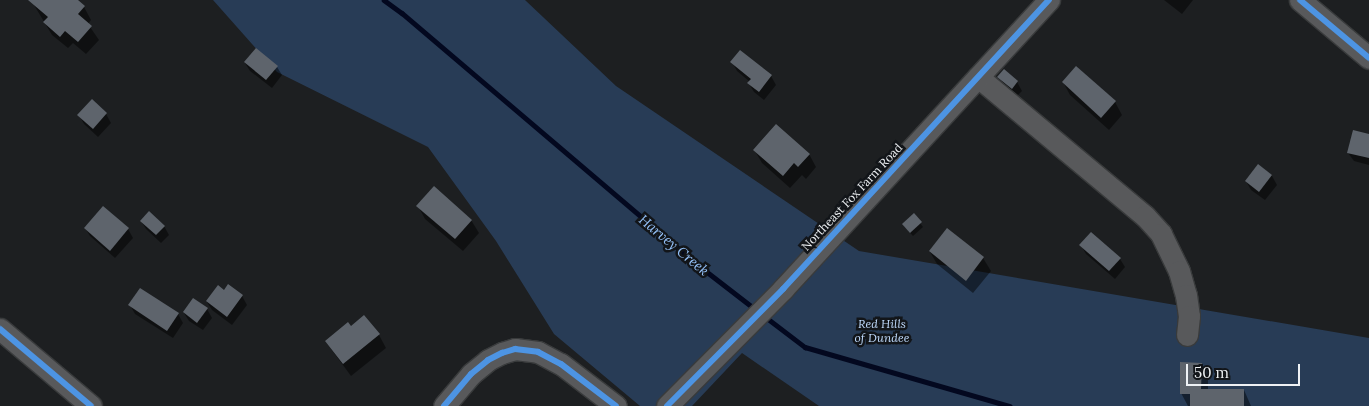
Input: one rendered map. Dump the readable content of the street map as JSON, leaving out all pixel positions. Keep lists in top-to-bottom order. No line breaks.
{"streets":{"street":["Northeast Fox Farm Road"]},"water":["Harvey Creek"],"parks":["Red Hills of Dundee"],"scale_bar":"50 m"}
